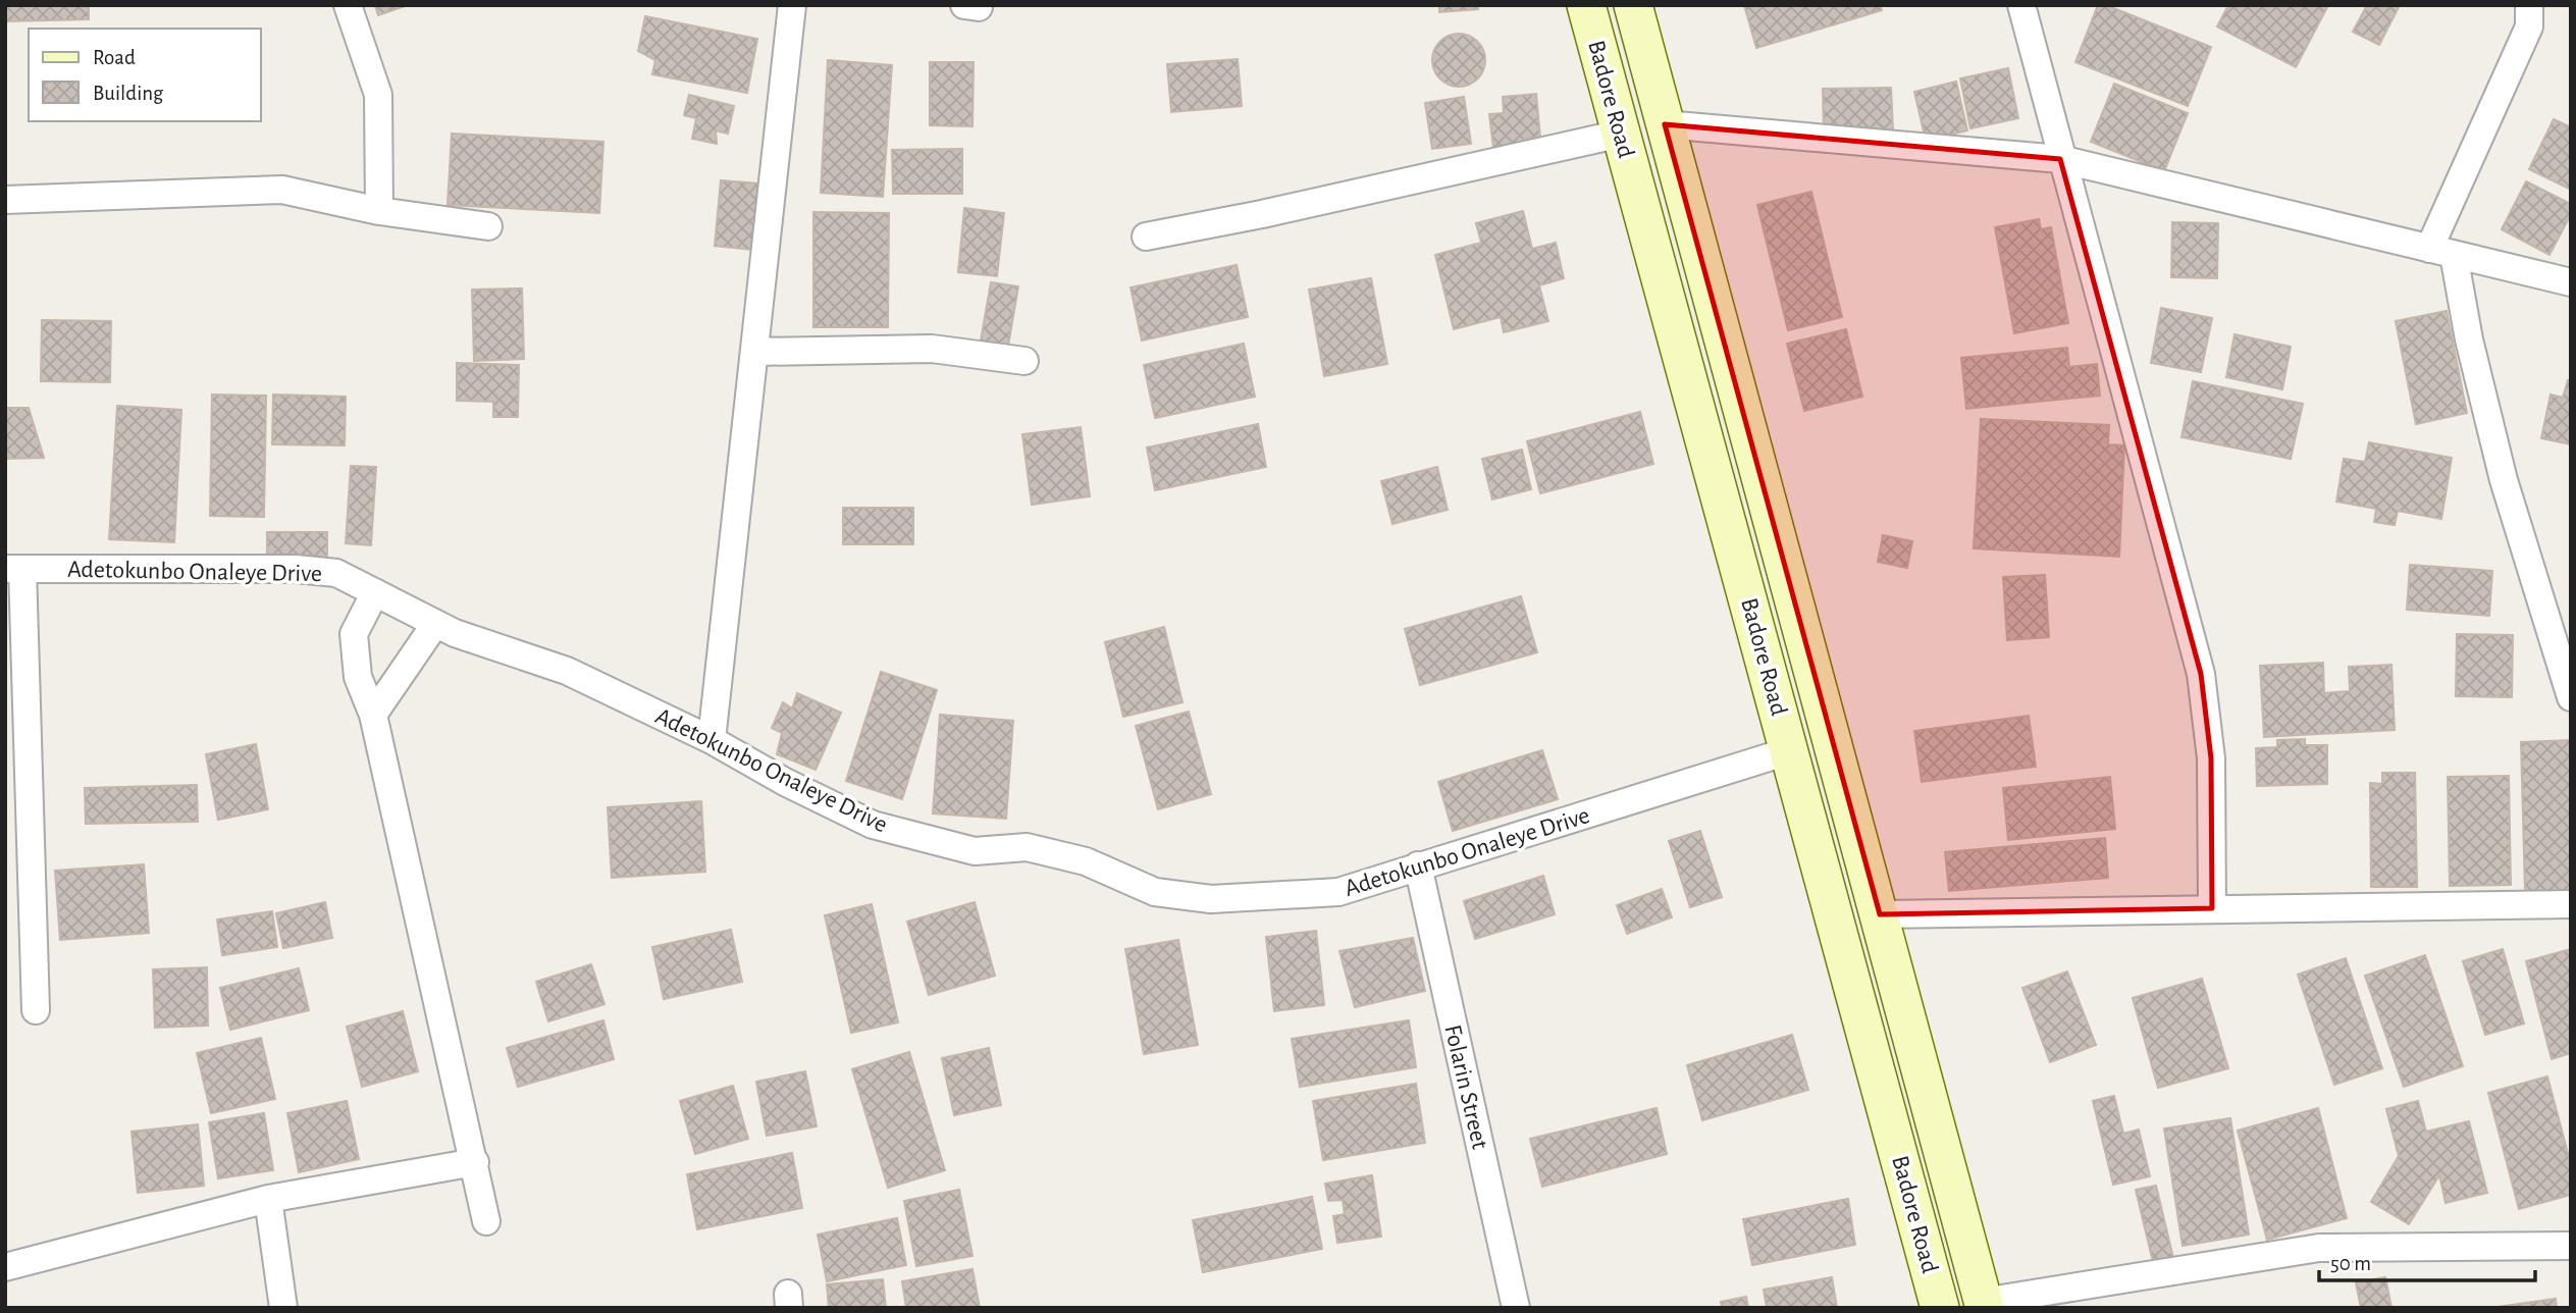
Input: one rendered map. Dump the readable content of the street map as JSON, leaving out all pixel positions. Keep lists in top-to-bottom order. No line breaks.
{"streets":{"main road":["Badore Road"],"street":["Adetokunbo Onaleye Drive","Folarin Street"]},"crossings":[["Badore Road","Adetokunbo Onaleye Drive"],["Adetokunbo Onaleye Drive","Folarin Street"]],"legend":["Road","Building"],"scale_bar":"50 m"}
